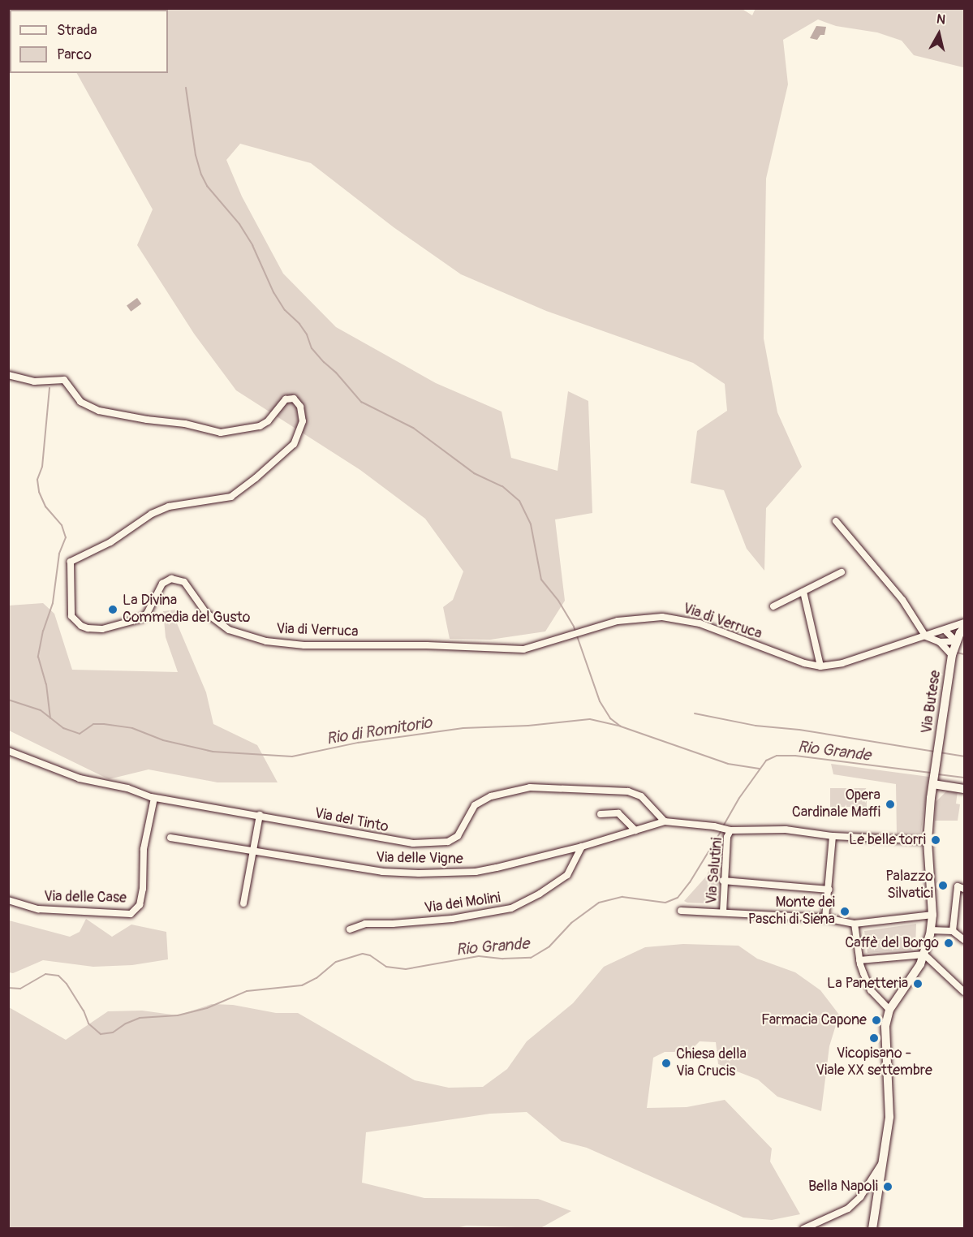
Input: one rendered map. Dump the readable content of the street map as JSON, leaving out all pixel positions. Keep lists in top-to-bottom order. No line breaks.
{"streets":{"street":["Via di Verruca","Via Butese","Via del Tinto","Via delle Vigne","Via Salutini","Via delle Case","Via dei Molini"]},"crossings":[["Via Butese","Via Salutini"],["Via del Tinto","Via delle Vigne"],["Via del Tinto","Via delle Case"],["Via delle Vigne","Via dei Molini"]],"water":["Rio di Romitorio","Rio Grande"],"places":["La Divina Commedia del Gusto","Opera Cardinale Maffi","Le belle torri","Palazzo Silvatici","Monte dei Paschi di Siena","Caffè del Borgo","La Panetteria","Farmacia Capone","Vicopisano - Viale XX settembre","Chiesa della Via Crucis","Bella Napoli"],"legend":["Strada","Parco"],"north":"top"}
